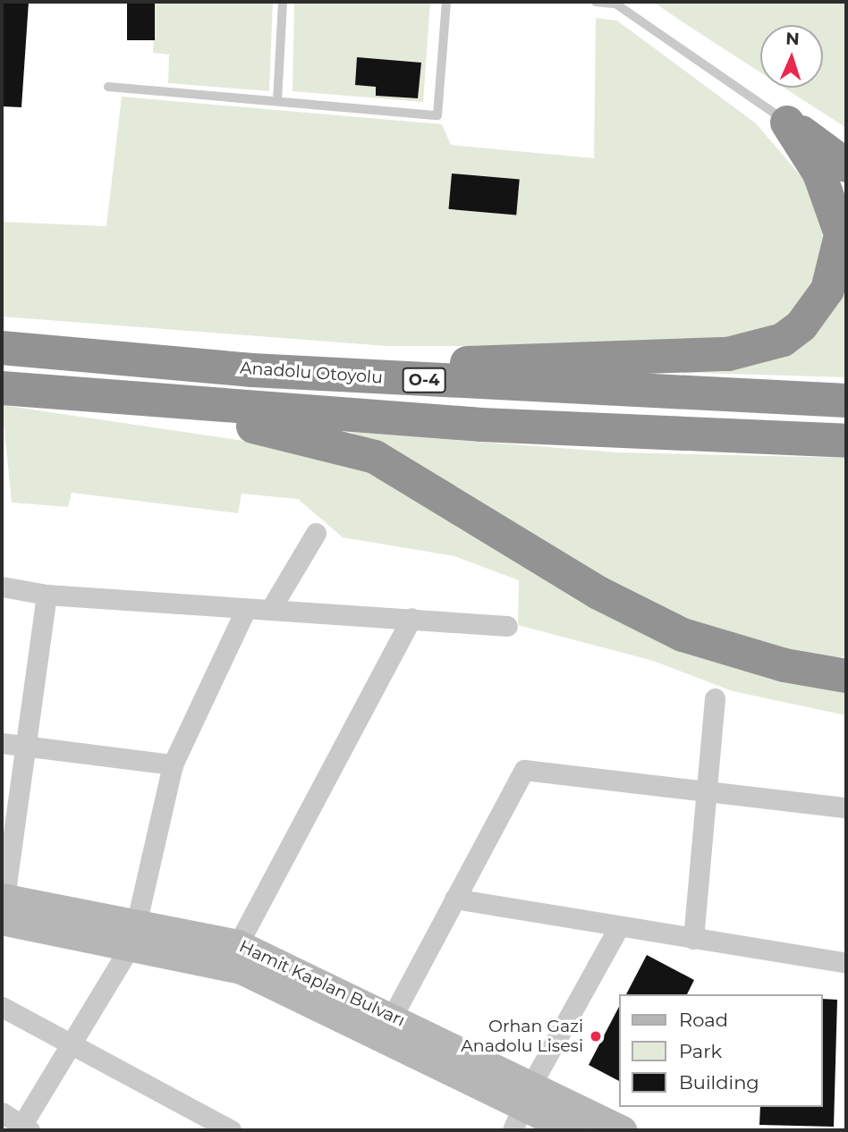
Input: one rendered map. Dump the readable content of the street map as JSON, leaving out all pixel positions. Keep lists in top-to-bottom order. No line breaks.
{"streets":{"highway":["Anadolu Otoyolu","O-4"],"main road":["Hamit Kaplan Bulvarı"]},"places":["Orhan Gazi Anadolu Lisesi"],"legend":["Road","Park","Building"],"north":"top"}
